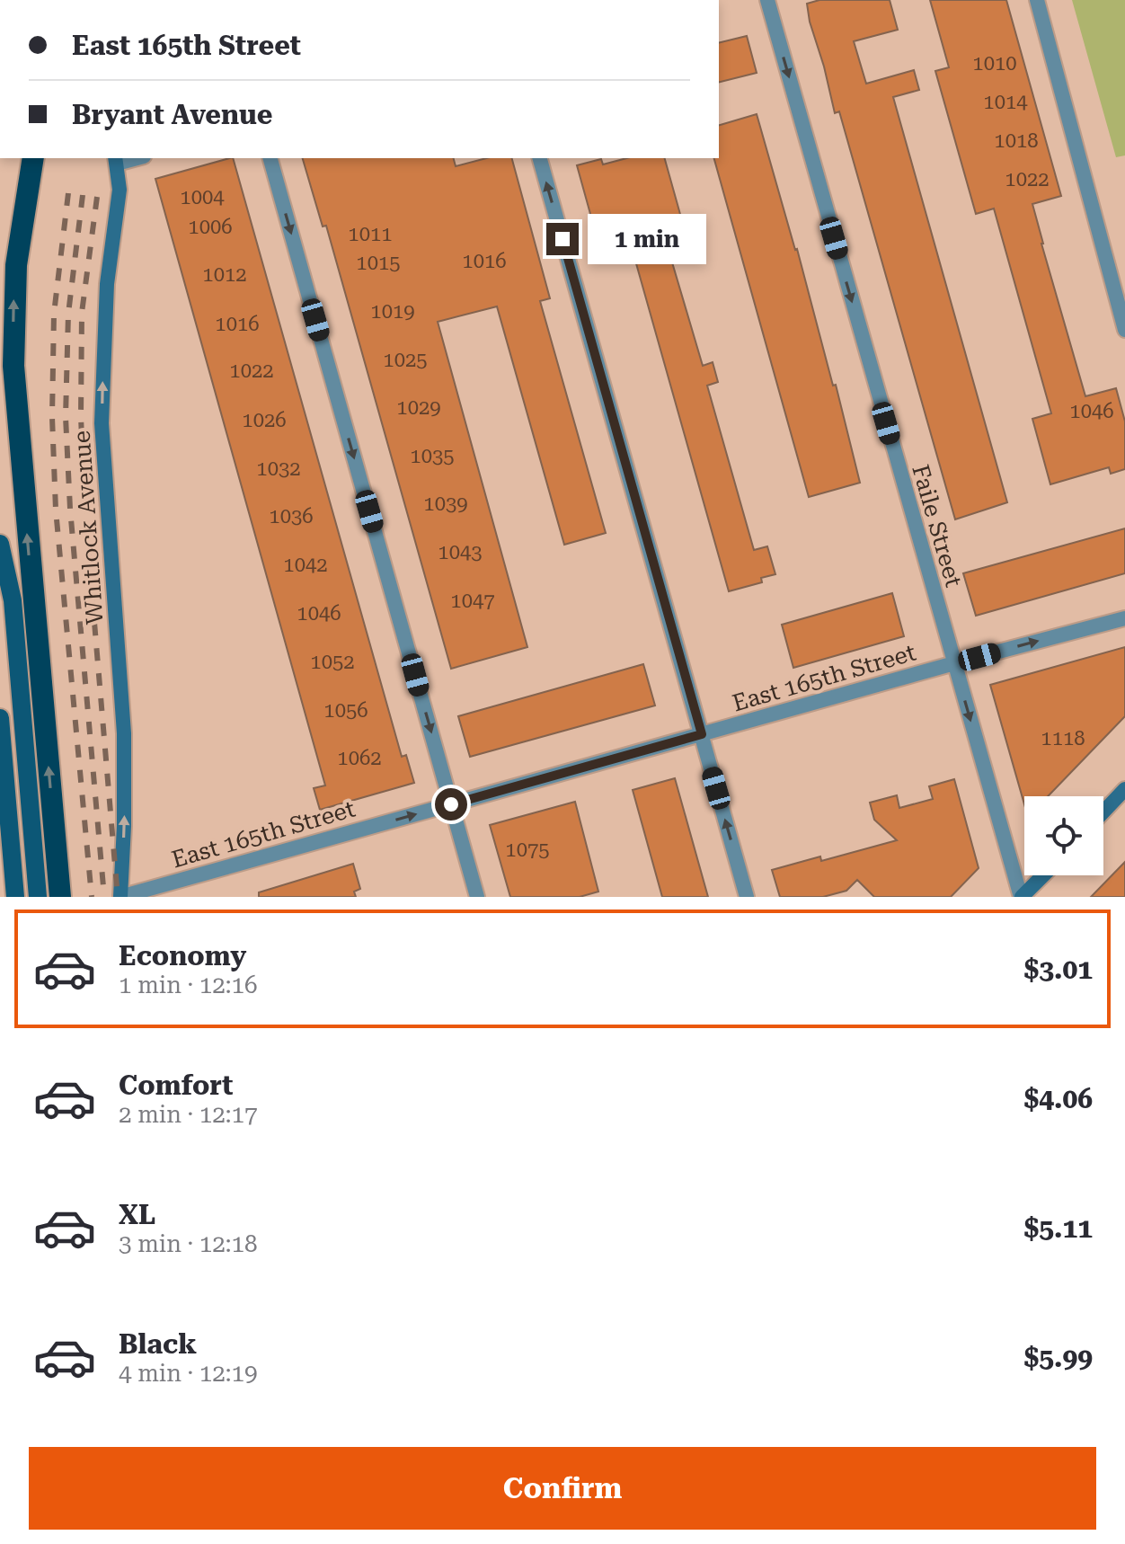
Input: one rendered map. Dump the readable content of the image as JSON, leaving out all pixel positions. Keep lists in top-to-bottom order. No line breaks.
{"streets":{"main road":["Whitlock Avenue"],"street":["Faile Street","East 165th Street"]},"crossings":[["Faile Street","East 165th Street"],["Whitlock Avenue","East 165th Street"]],"one_way":["Faile Street","East 165th Street"],"house_numbers":["1010","1014","1018","1022","1004","1006","1011","1016","1015","1012","1019","1016","1025","1022","1029","1046","1026","1035","1032","1039","1036","1043","1042","1047","1046","1052","1056","1118","1062","1075"],"page":{"banner":["East 165th Street","Bryant Avenue"],"bubble":"1 min","list":[{"name":"Economy","note":"1 min · 12:16","value":"$3.01"},{"name":"Comfort","note":"2 min · 12:17","value":"$4.06"},{"name":"XL","note":"3 min · 12:18","value":"$5.11"},{"name":"Black","note":"4 min · 12:19","value":"$5.99"}],"buttons":"Confirm"}}
